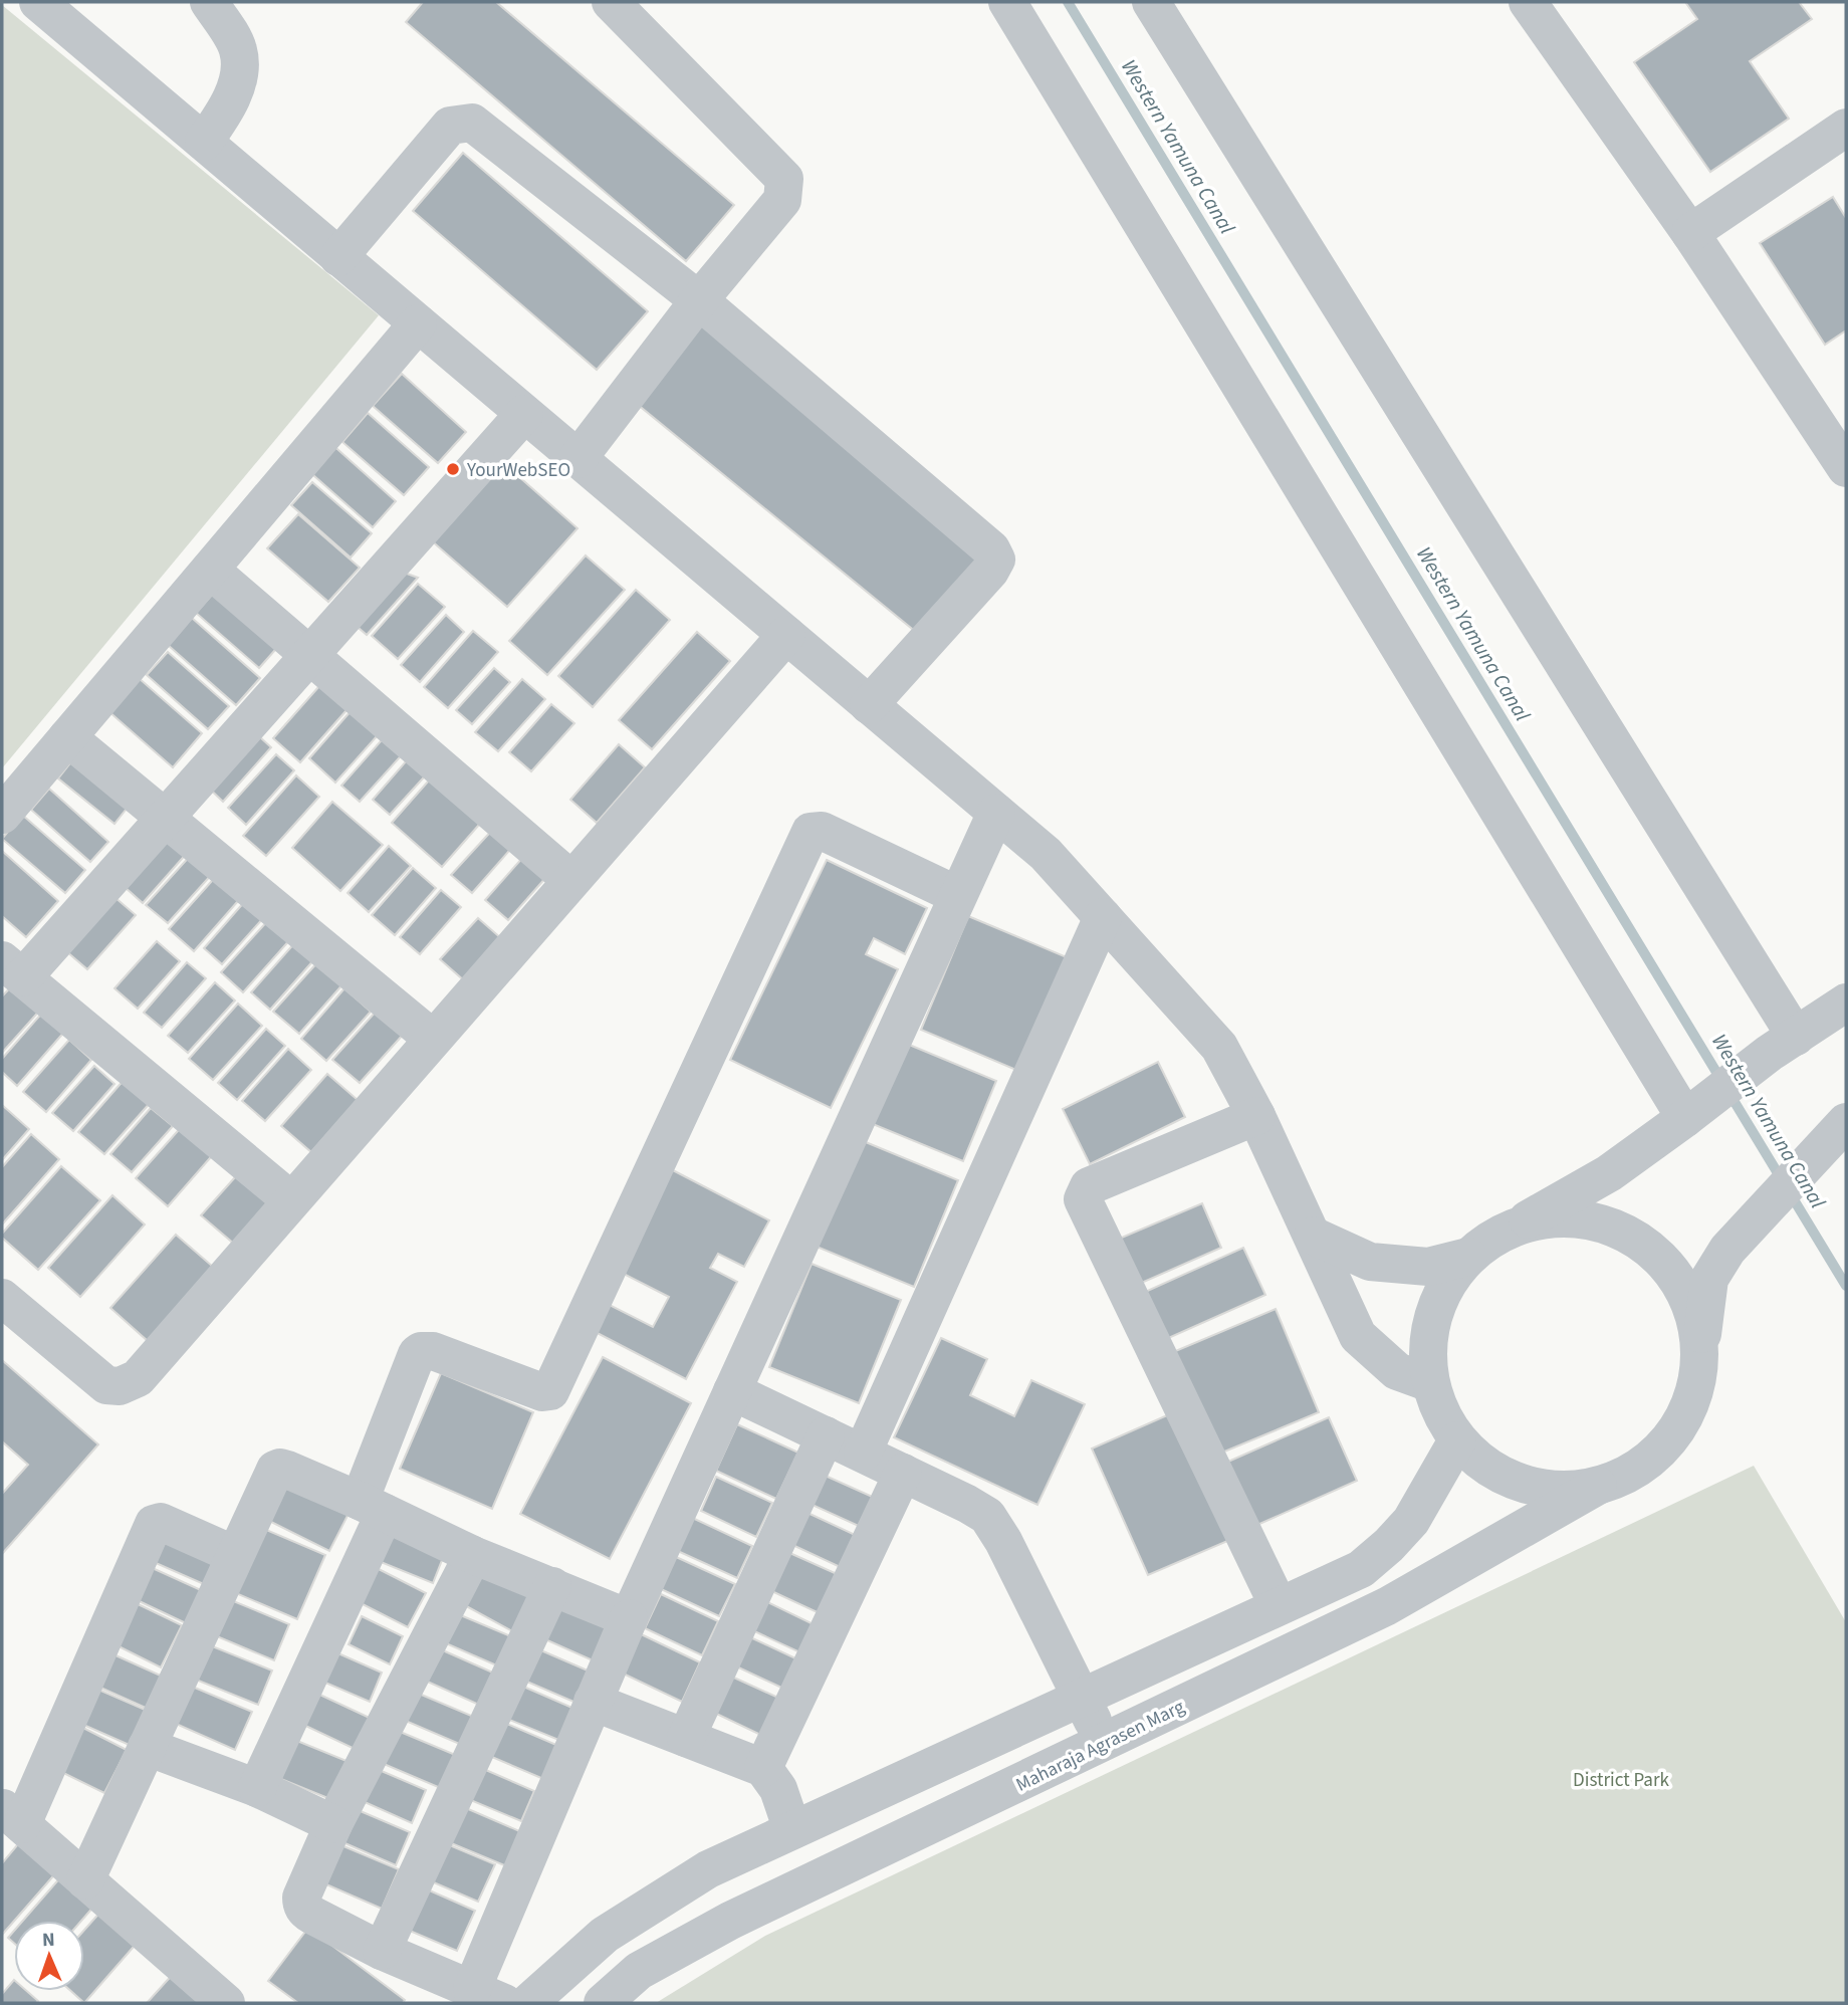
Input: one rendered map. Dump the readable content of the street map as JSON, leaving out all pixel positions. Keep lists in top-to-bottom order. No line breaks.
{"streets":{"street":["Maharaja Agrasen Marg"]},"water":["Western Yamuna Canal"],"parks":["District Park"],"places":["YourWebSEO"],"north":"top"}
